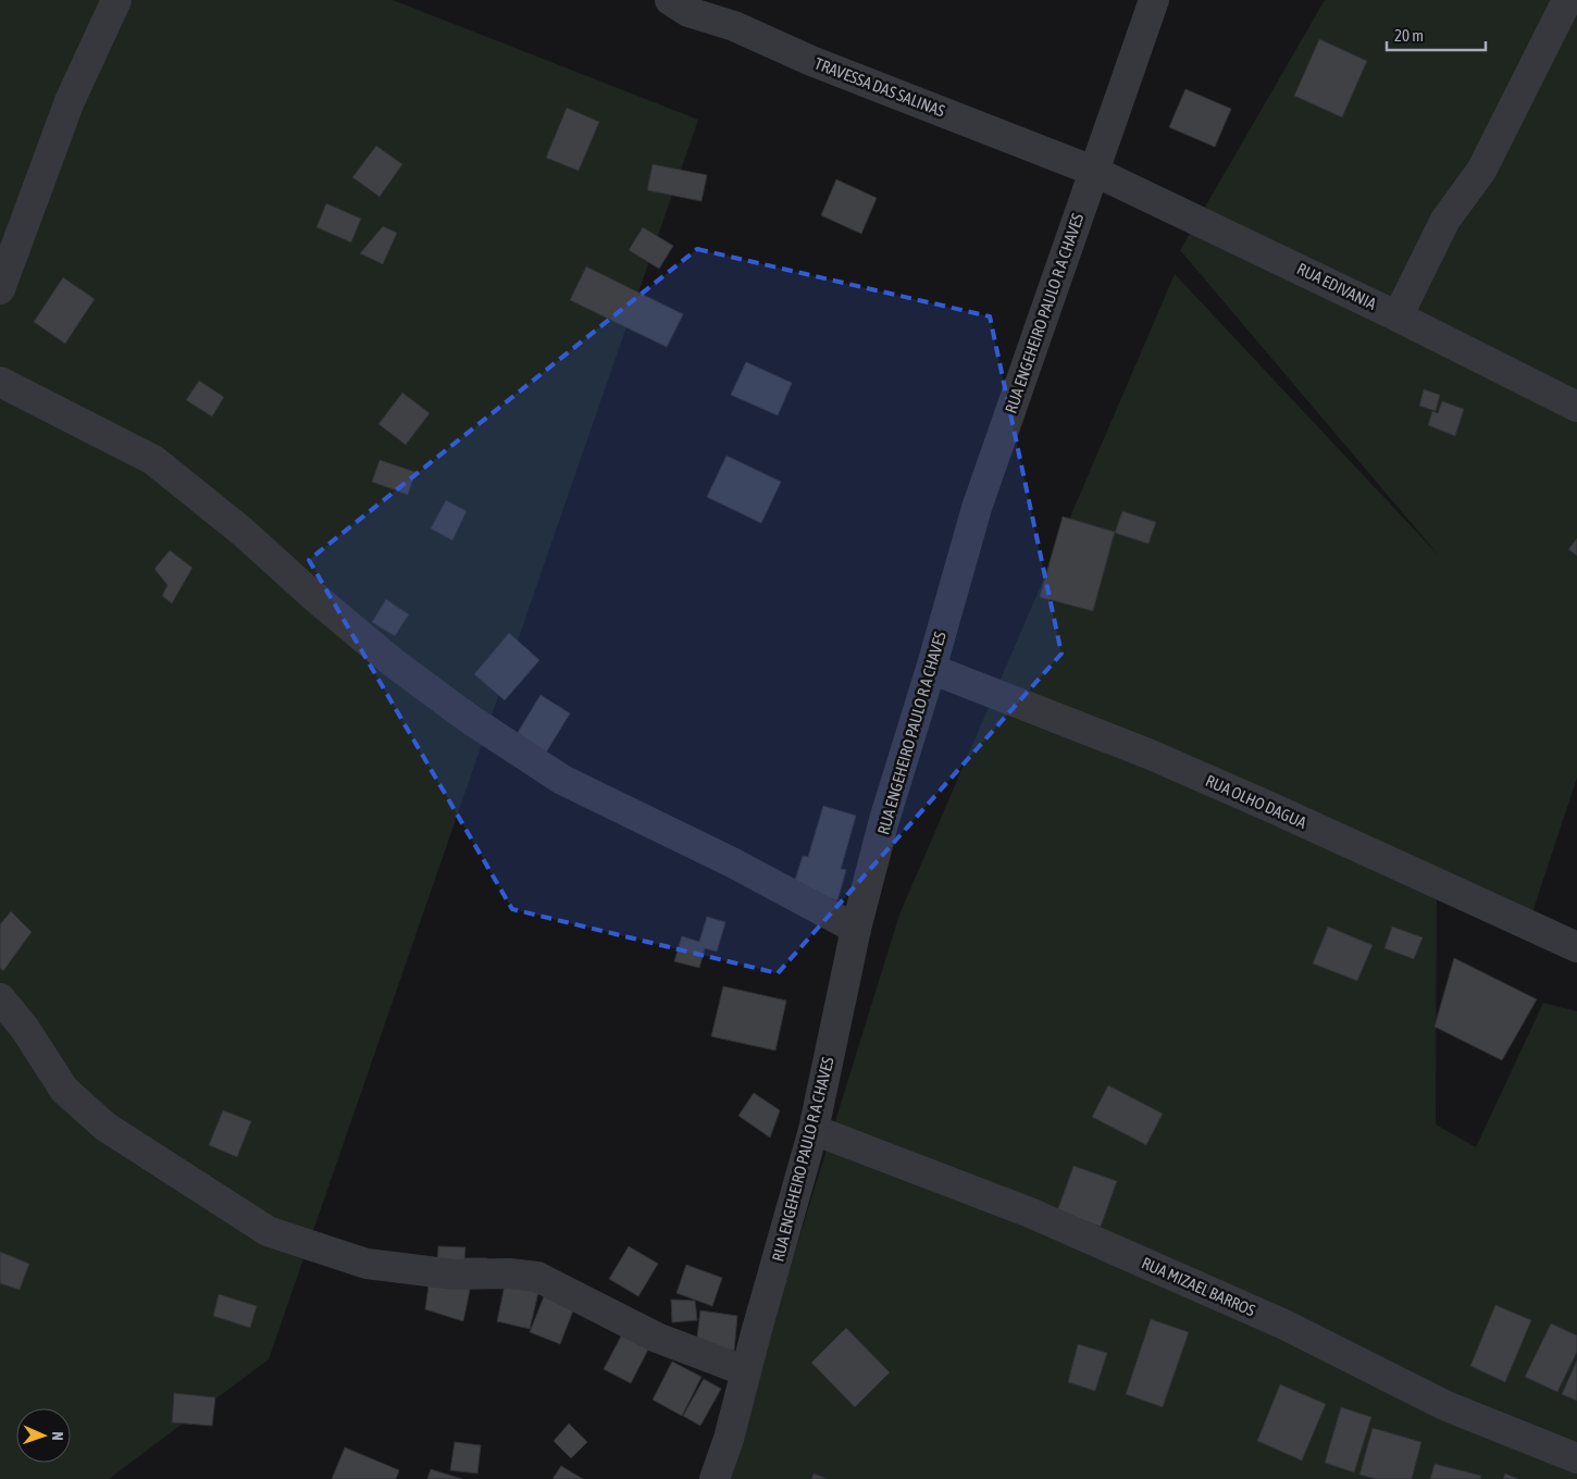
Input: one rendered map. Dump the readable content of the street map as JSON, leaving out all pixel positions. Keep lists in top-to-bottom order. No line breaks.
{"streets":{"street":["TRAVESSA DAS SALINAS","RUA EDIVANIA","RUA ENGEHEIRO PAULO R A CHAVES","RUA OLHO DAGUA","RUA MIZAEL BARROS"]},"crossings":[["TRAVESSA DAS SALINAS","RUA EDIVANIA"],["TRAVESSA DAS SALINAS","RUA ENGEHEIRO PAULO R A CHAVES"],["RUA EDIVANIA","RUA ENGEHEIRO PAULO R A CHAVES"],["RUA ENGEHEIRO PAULO R A CHAVES","RUA OLHO DAGUA"],["RUA ENGEHEIRO PAULO R A CHAVES","RUA MIZAEL BARROS"]],"scale_bar":"20 m","north":"right"}
